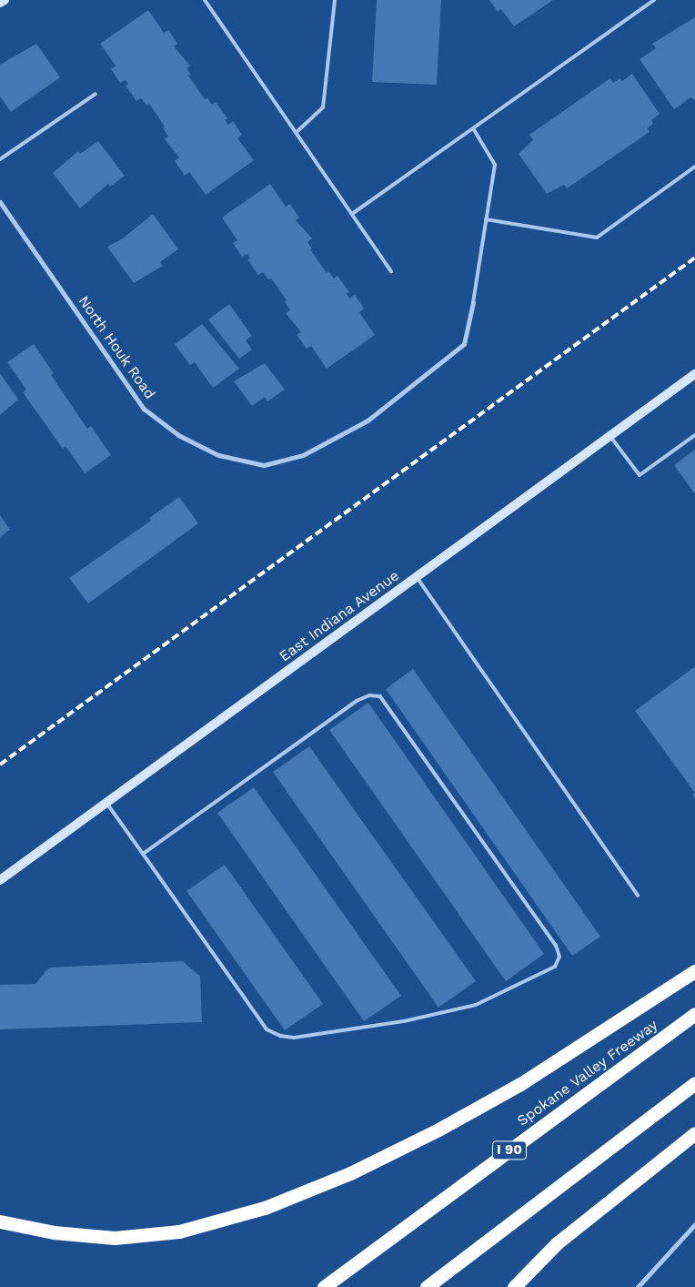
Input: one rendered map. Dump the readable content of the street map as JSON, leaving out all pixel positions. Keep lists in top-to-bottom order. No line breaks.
{"streets":{"highway":["Spokane Valley Freeway","I 90"],"main road":["East Indiana Avenue"],"street":["North Houk Road"]}}
